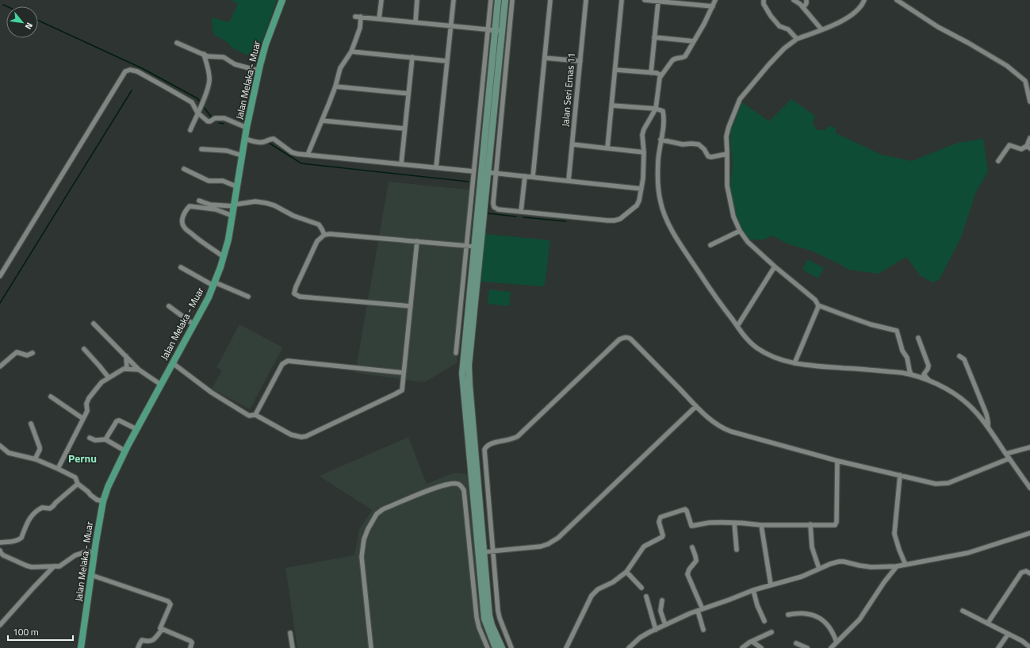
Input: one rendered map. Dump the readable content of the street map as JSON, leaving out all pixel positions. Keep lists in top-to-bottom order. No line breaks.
{"streets":{"main road":["Jalan Melaka - Muar"],"street":["Jalan Seri Emas 11"]},"districts":["Pernu"],"scale_bar":"100 m","north":"bottom right"}
